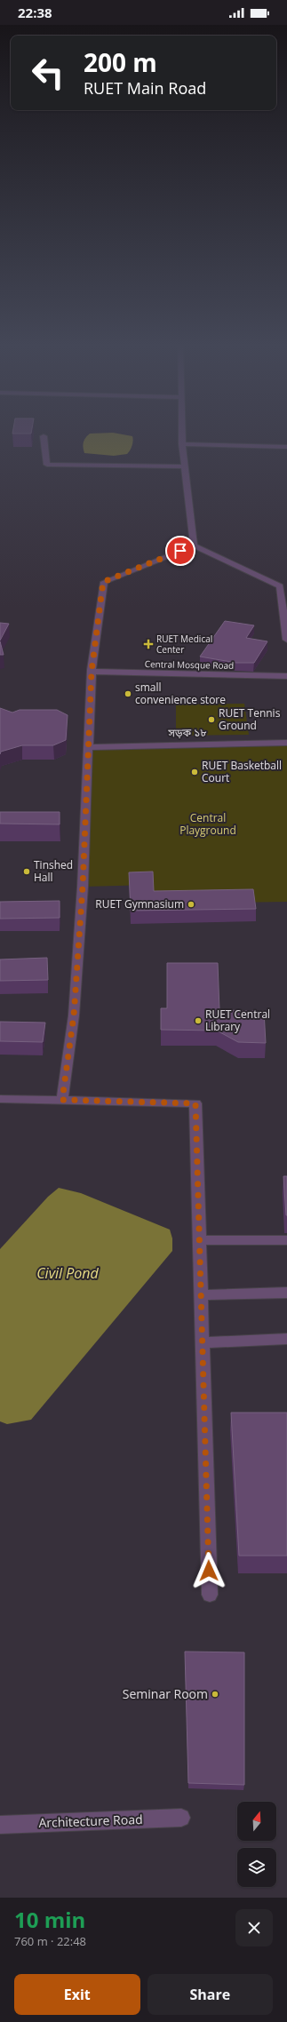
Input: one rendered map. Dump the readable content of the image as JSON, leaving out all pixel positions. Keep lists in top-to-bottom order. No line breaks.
{"streets":{"street":["Central Mosque Road","সড়ক ১৮","Architecture Road"]},"water":["Civil Pond"],"parks":["Central Playground"],"places":{"health":["RUET Medical Center"],"other":["small convenience store","RUET Tennis Ground","RUET Basketball Court","Tinshed Hall","RUET Gymnasium","RUET Central Library","Seminar Room"]},"north":"top","page":{"status":"22:38","turn":["200 m","RUET Main Road"],"heading":["10 min","760 m · 22:48"],"buttons":["Exit","Share"]}}
